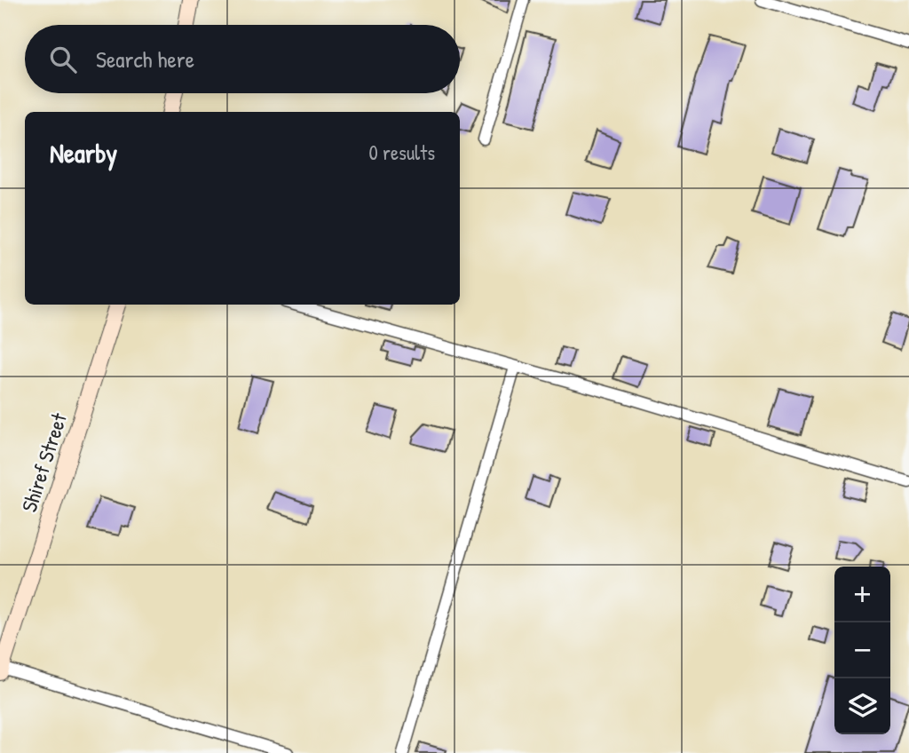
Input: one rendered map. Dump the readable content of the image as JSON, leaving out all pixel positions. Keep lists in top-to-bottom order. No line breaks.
{"streets":{"main road":["Shiref Street"]},"page":{"search":"Search here","heading":["Nearby","0 results"],"map_buttons":["+","−"]}}
